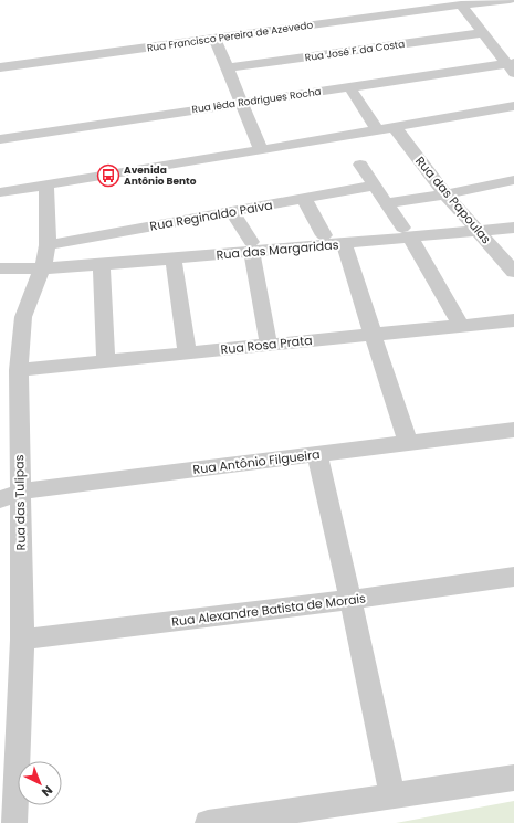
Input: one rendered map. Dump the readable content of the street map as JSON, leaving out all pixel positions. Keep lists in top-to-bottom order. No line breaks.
{"streets":{"street":["Rua Francisco Pereira de Azevedo","Rua José F da Costa","Rua Iêda Rodrigues Rocha","Rua das Papoulas","Rua Reginaldo Paiva","Rua das Margaridas","Rua Rosa Prata","Rua Antônio Filgueira","Rua das Tulipas","Rua Alexandre Batista de Morais"]},"crossings":[["Rua das Papoulas","Rua das Margaridas"],["Rua Reginaldo Paiva","Rua das Margaridas"],["Rua Reginaldo Paiva","Rua das Tulipas"],["Rua das Margaridas","Rua das Tulipas"],["Rua Rosa Prata","Rua das Tulipas"],["Rua Antônio Filgueira","Rua das Tulipas"],["Rua das Tulipas","Rua Alexandre Batista de Morais"]],"places":{"bus stop":["Avenida Antônio Bento"]},"north":"bottom right"}
